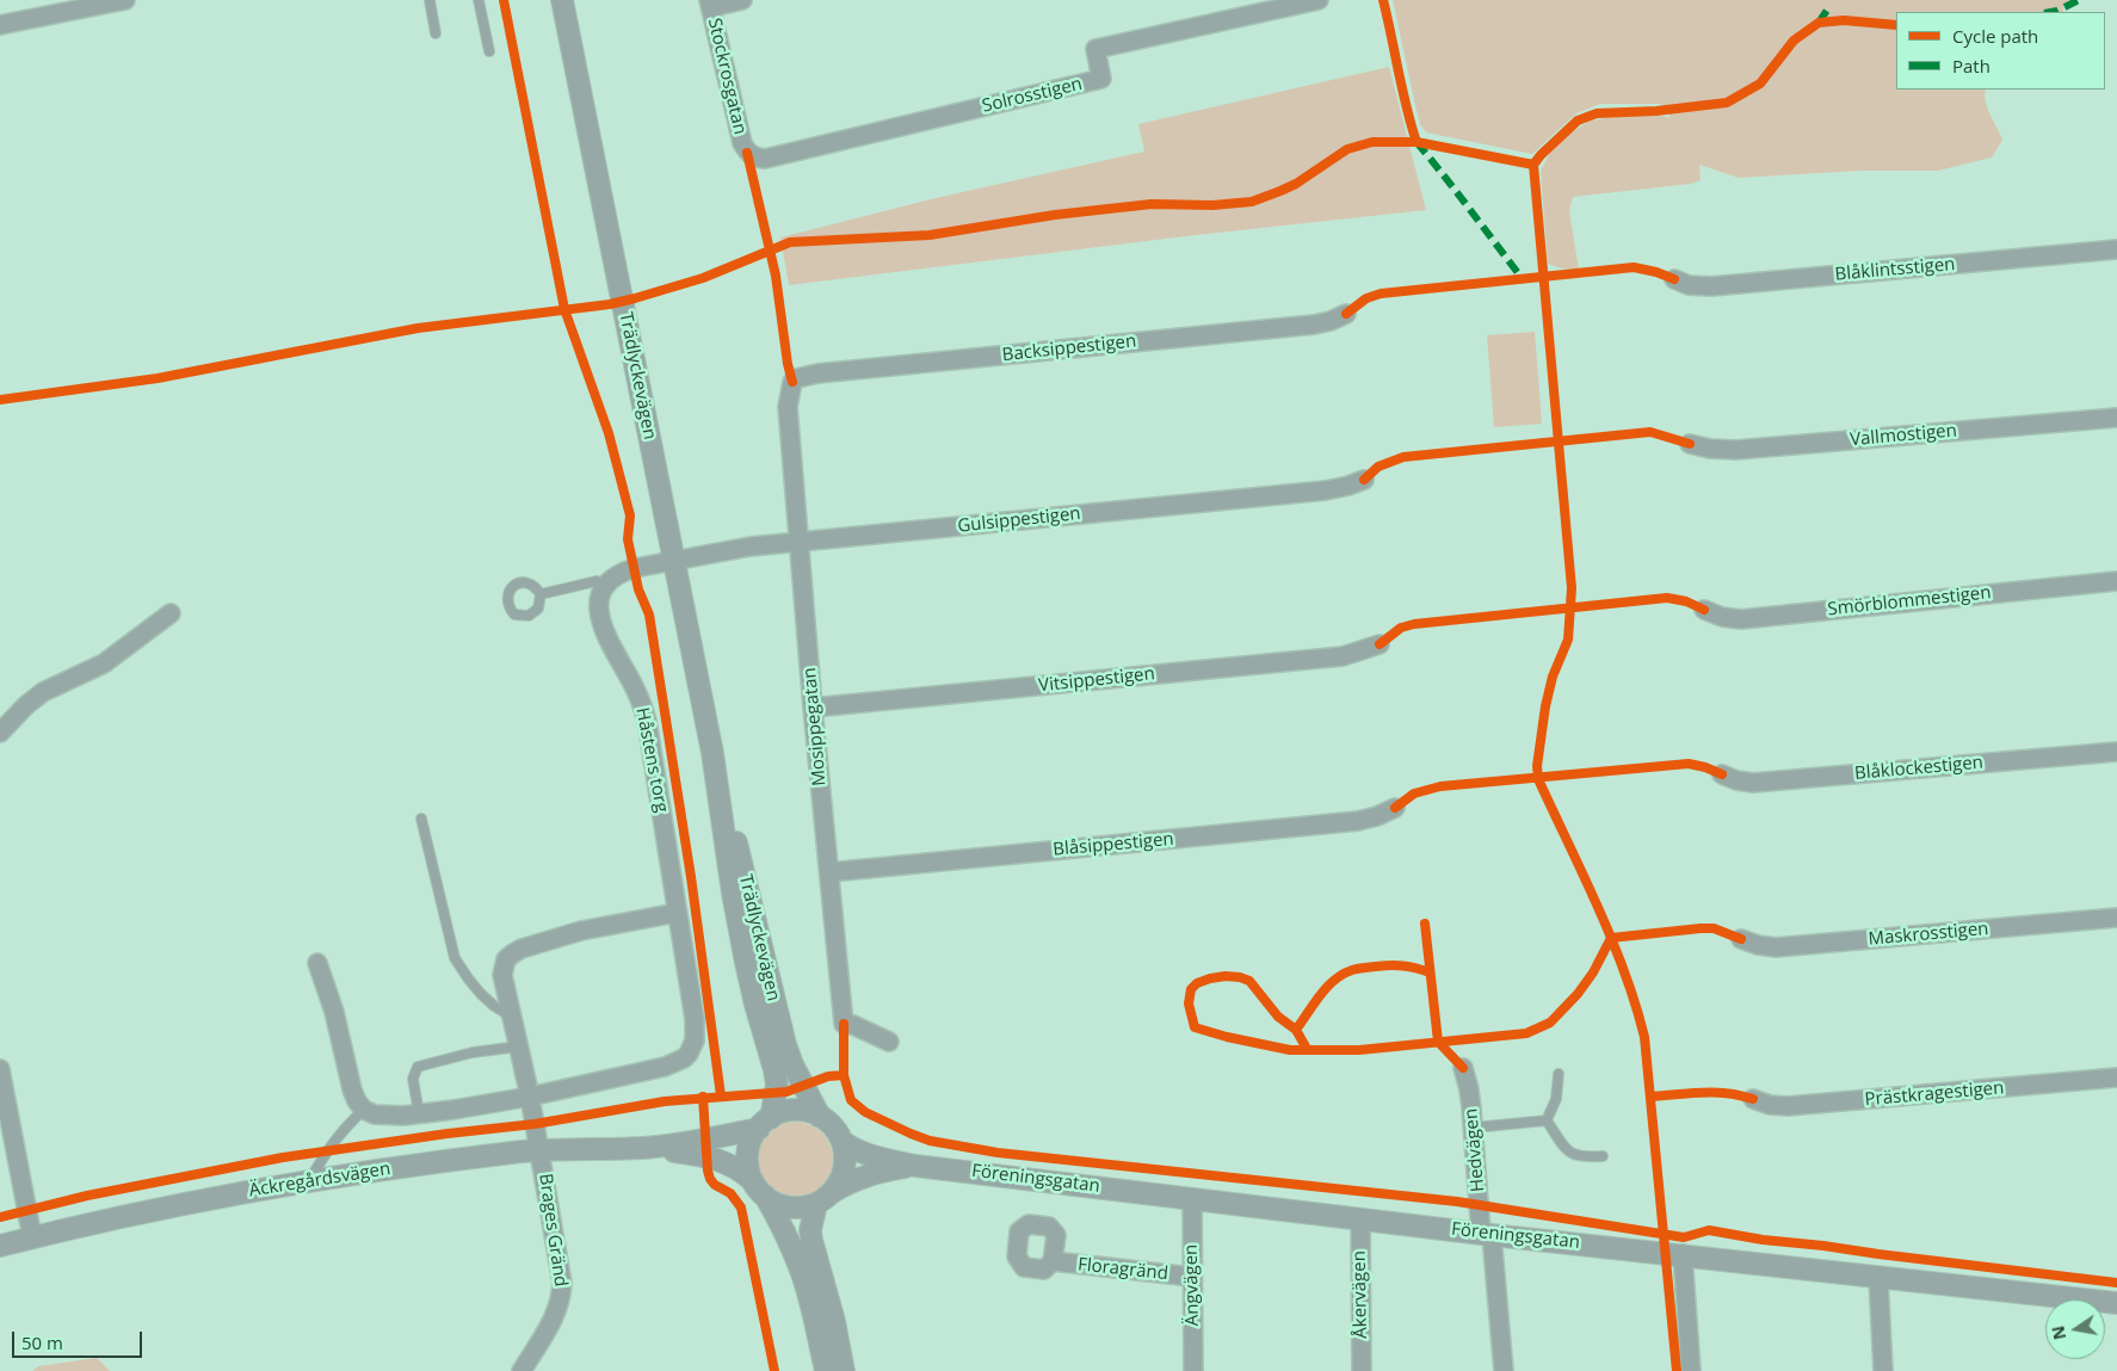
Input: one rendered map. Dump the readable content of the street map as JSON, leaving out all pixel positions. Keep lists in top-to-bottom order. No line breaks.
{"streets":{"street":["Stockrosgatan","Solrosstigen","Blåklintsstigen","Backsippestigen","Trädlyckevägen","Vallmostigen","Gulsippestigen","Smörblommestigen","Vitsippestigen","Mosippegatan","Håstens torg","Blåklockestigen","Blåsippestigen","Maskrosstigen","Prästkragestigen","Hedvägen","Föreningsgatan","Äckregårdsvägen","Brages Gränd","Floragränd","Ängvägen","Åkervägen"]},"crossings":[["Stockrosgatan","Solrosstigen"],["Backsippestigen","Mosippegatan"],["Trädlyckevägen","Gulsippestigen"],["Trädlyckevägen","Föreningsgatan"],["Trädlyckevägen","Äckregårdsvägen"],["Gulsippestigen","Mosippegatan"],["Vitsippestigen","Mosippegatan"],["Mosippegatan","Blåsippestigen"],["Hedvägen","Föreningsgatan"],["Föreningsgatan","Äckregårdsvägen"],["Föreningsgatan","Ängvägen"],["Föreningsgatan","Åkervägen"],["Äckregårdsvägen","Brages Gränd"],["Floragränd","Ängvägen"]],"legend":["Cycle path","Path"],"scale_bar":"50 m","north":"left"}
